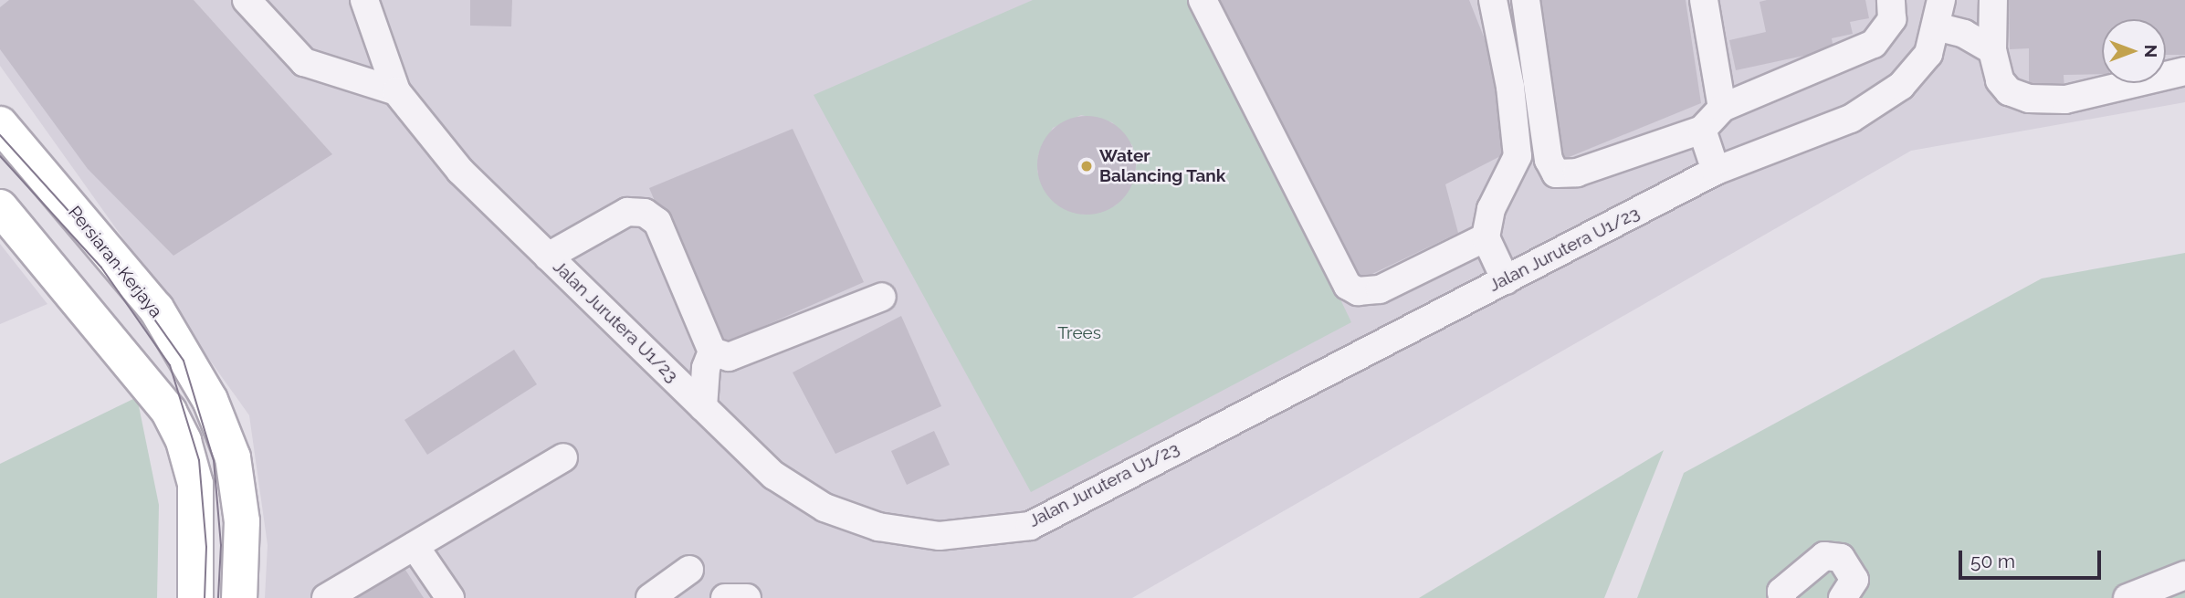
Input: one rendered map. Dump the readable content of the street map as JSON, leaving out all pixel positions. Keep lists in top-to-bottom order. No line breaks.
{"streets":{"main road":["Persiaran Kerjaya"],"street":["Jalan Jurutera U1/23"]},"parks":["Trees"],"places":["Water Balancing Tank"],"scale_bar":"50 m","north":"right"}
